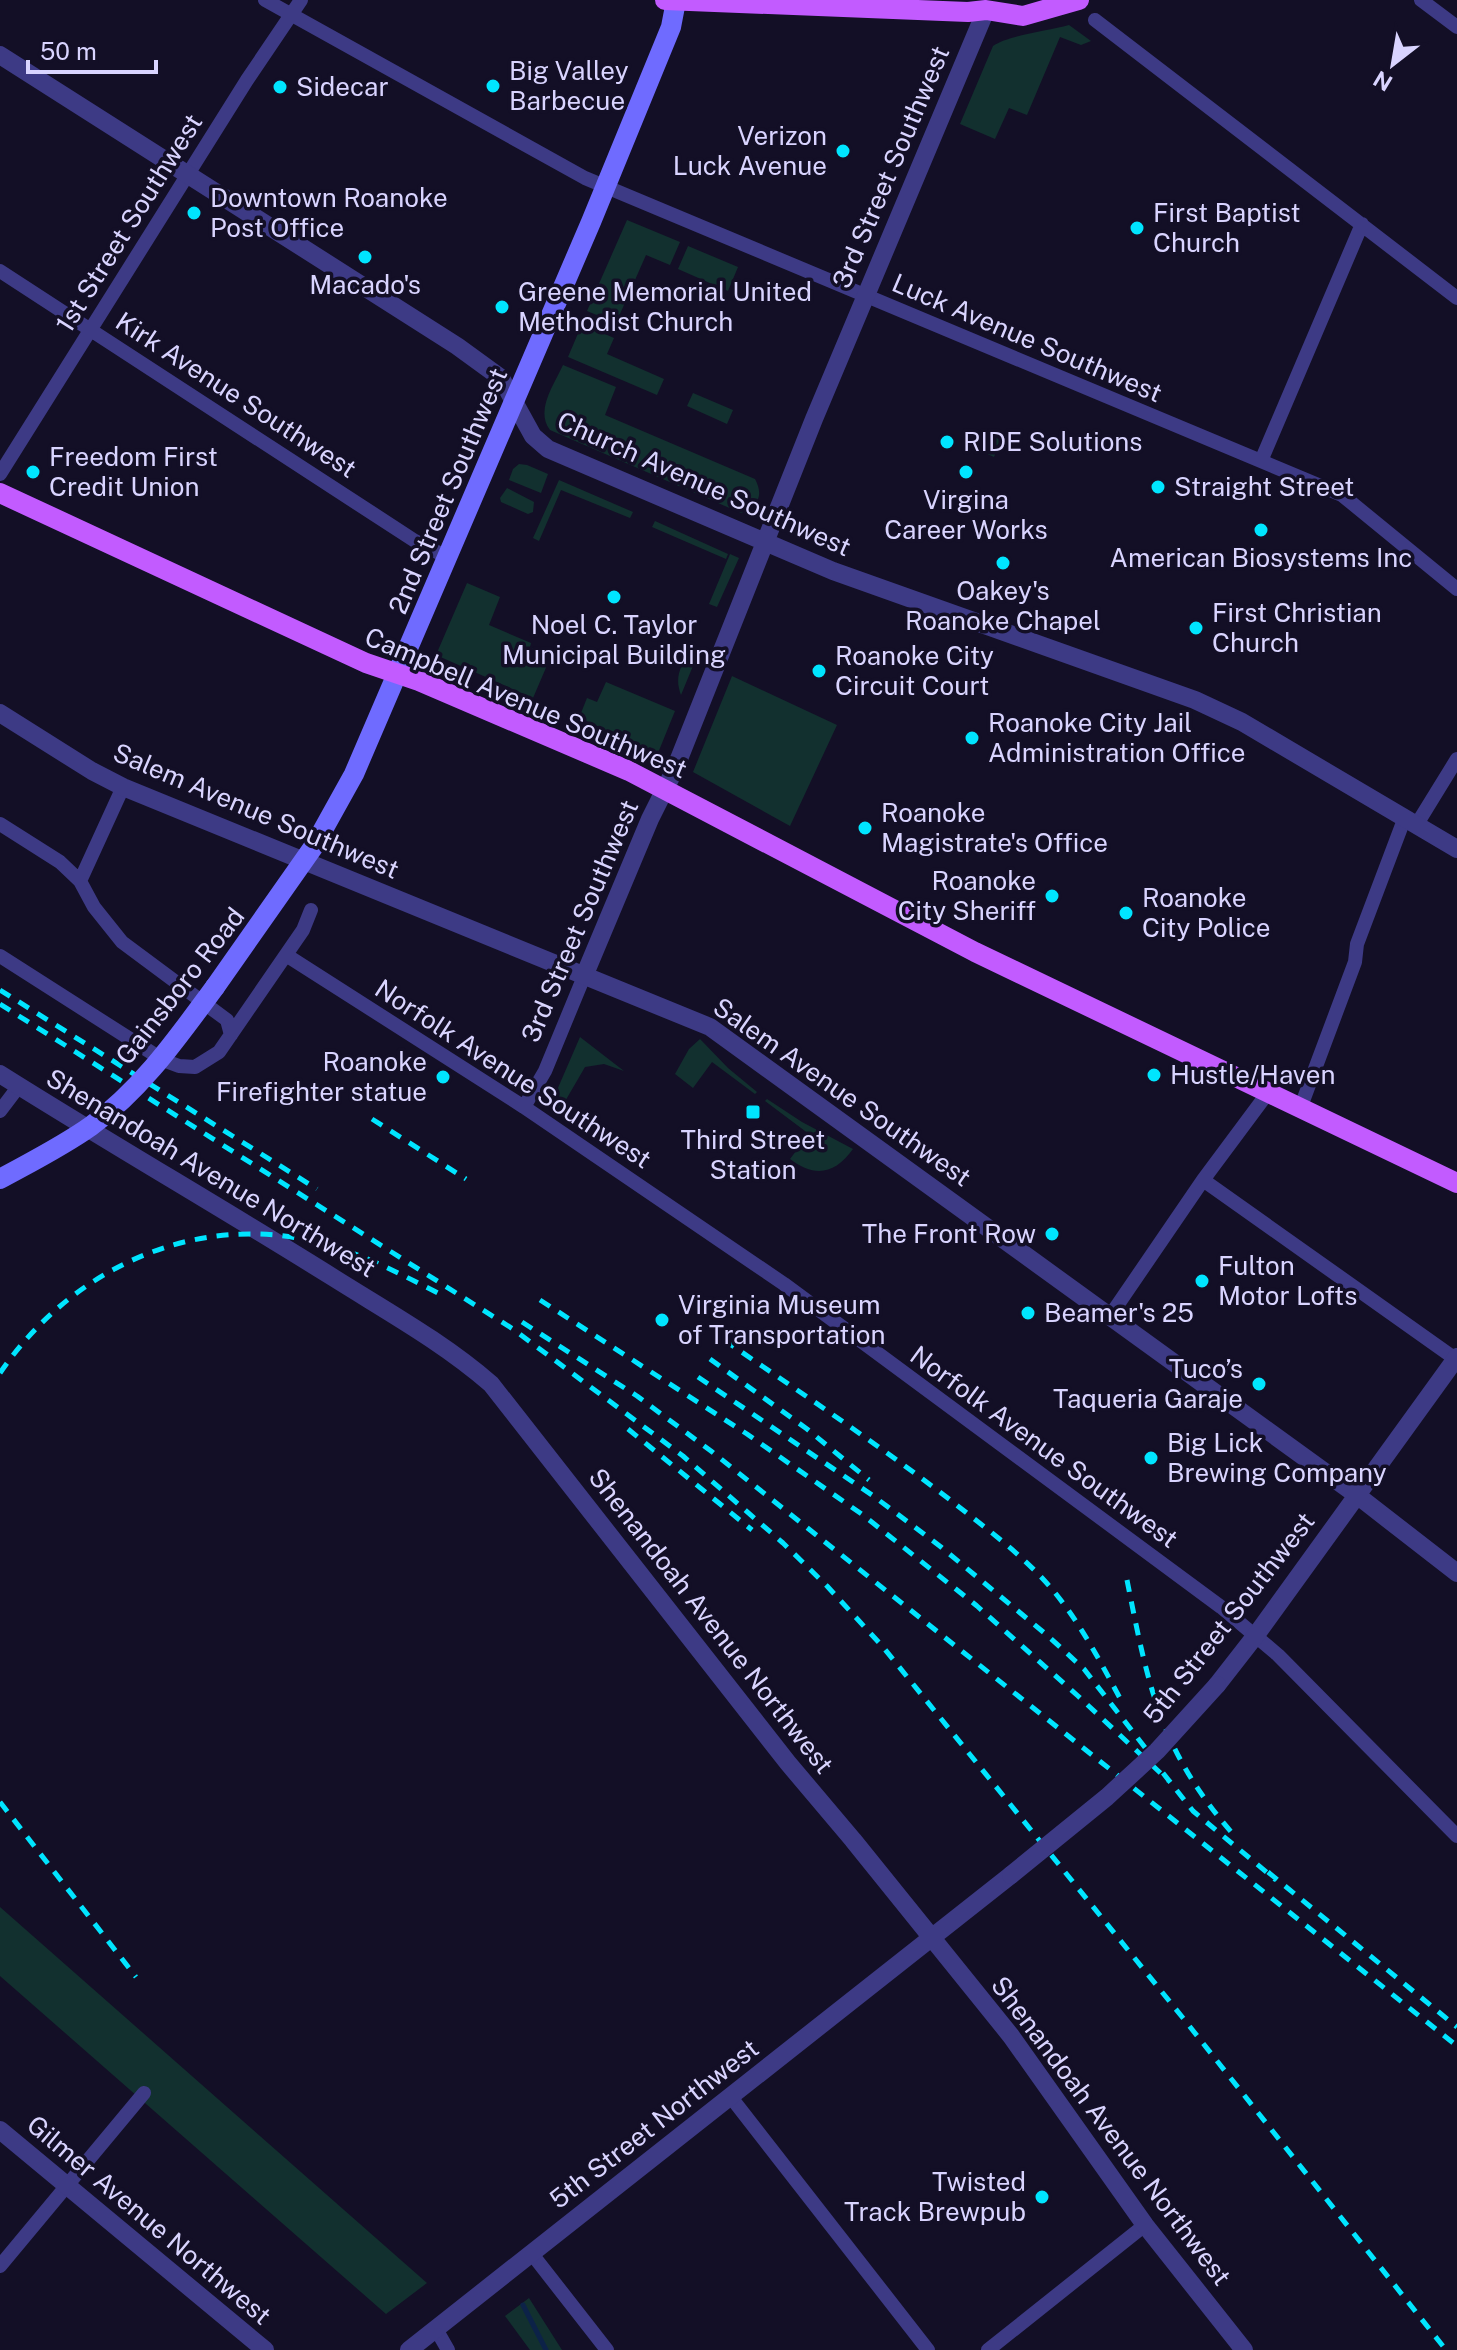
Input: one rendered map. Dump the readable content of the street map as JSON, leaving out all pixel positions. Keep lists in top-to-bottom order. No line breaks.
{"streets":{"main road":["2nd Street Southwest","Campbell Avenue Southwest","Gainsboro Road"],"street":["3rd Street Southwest","1st Street Southwest","Luck Avenue Southwest","Kirk Avenue Southwest","Church Avenue Southwest","Salem Avenue Southwest","Norfolk Avenue Southwest","Shenandoah Avenue Northwest","5th Street Southwest","5th Street Northwest","Gilmer Avenue Northwest"]},"crossings":[["3rd Street Southwest","Luck Avenue Southwest"],["3rd Street Southwest","Church Avenue Southwest"],["3rd Street Southwest","Campbell Avenue Southwest"],["3rd Street Southwest","Salem Avenue Southwest"],["3rd Street Southwest","Norfolk Avenue Southwest"],["1st Street Southwest","Luck Avenue Southwest"],["1st Street Southwest","Kirk Avenue Southwest"],["1st Street Southwest","Church Avenue Southwest"],["Luck Avenue Southwest","2nd Street Southwest"],["Kirk Avenue Southwest","2nd Street Southwest"],["Church Avenue Southwest","2nd Street Southwest"],["2nd Street Southwest","Campbell Avenue Southwest"],["2nd Street Southwest","Salem Avenue Southwest"],["2nd Street Southwest","Gainsboro Road"],["Salem Avenue Southwest","Gainsboro Road"],["Salem Avenue Southwest","5th Street Southwest"],["Norfolk Avenue Southwest","5th Street Southwest"],["Shenandoah Avenue Northwest","5th Street Southwest"],["Shenandoah Avenue Northwest","5th Street Northwest"],["5th Street Southwest","5th Street Northwest"]],"places":{"other":["Big Valley Barbecue","Sidecar","Verizon Luck Avenue","Downtown Roanoke Post Office","First Baptist Church","Macado's","Greene Memorial United Methodist Church","RIDE Solutions","Freedom First Credit Union","Virgina Career Works","Straight Street","American Biosystems Inc","Oakey's Roanoke Chapel","Noel C. Taylor Municipal Building","First Christian Church","Roanoke City Circuit Court","Roanoke City Jail Administration Office","Roanoke Magistrate's Office","Roanoke City Sheriff","Roanoke City Police","Hustle/Haven","Roanoke Firefighter statue","The Front Row","Fulton Motor Lofts","Beamer's 25","Virginia Museum of Transportation","Tuco’s Taqueria Garaje","Big Lick Brewing Company","Twisted Track Brewpub"],"transit":["Third Street Station"]},"scale_bar":"50 m","north":"bottom left"}
